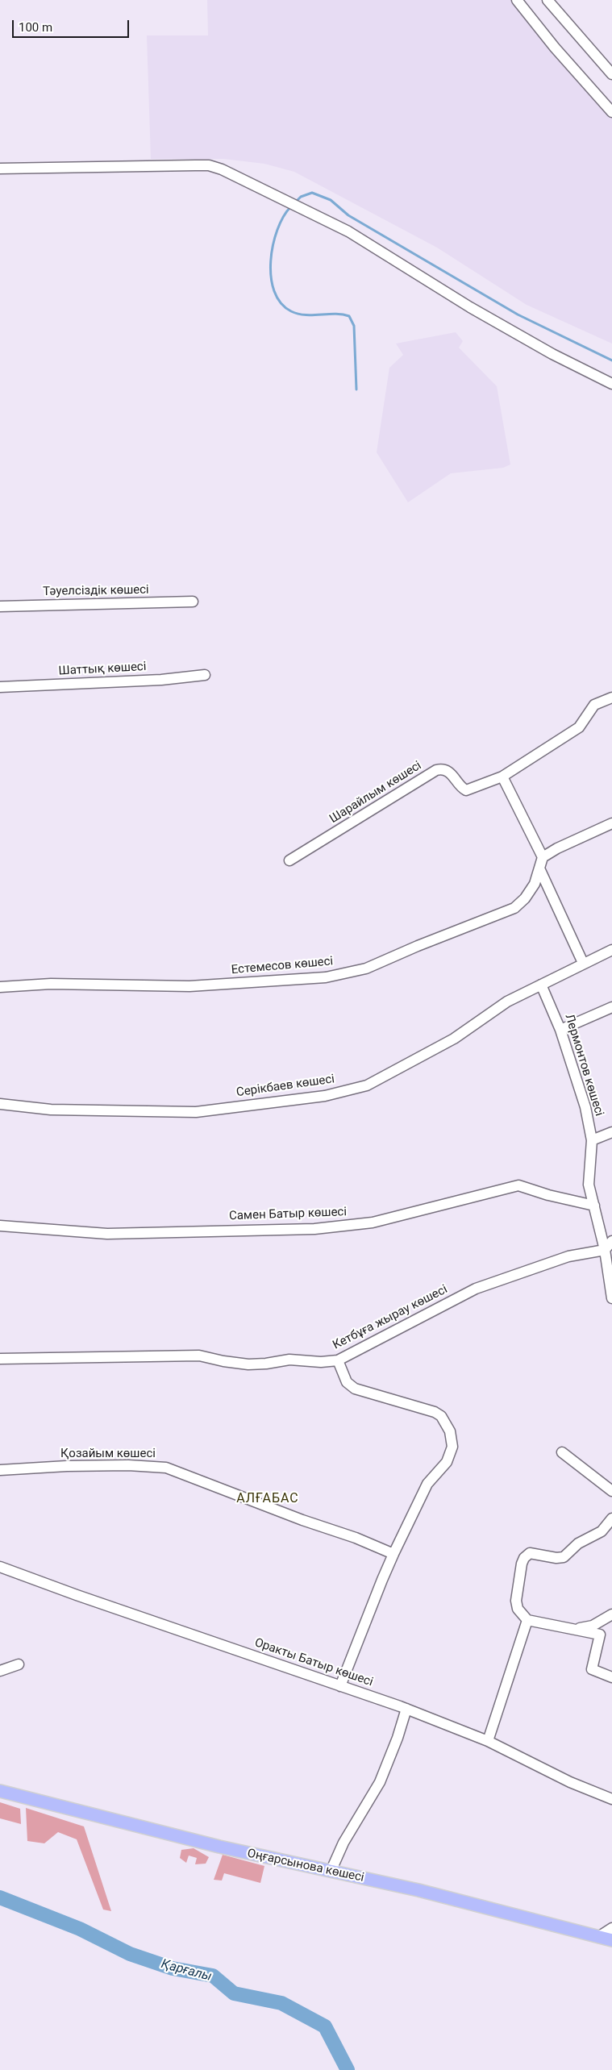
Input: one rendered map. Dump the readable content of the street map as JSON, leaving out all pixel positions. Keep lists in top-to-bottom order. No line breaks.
{"streets":{"main road":["Оңғарсынова көшесі"],"street":["Тәуелсіздік көшесі","Шаттық көшесі","Шарайлым көшесі","Естемесов көшесі","Лермонтов көшесі","Серікбаев көшесі","Самен Батыр көшесі","Кетбұға жырау көшесі","Қозайым көшесі","Оракты Батыр көшесі"]},"crossings":[["Лермонтов көшесі","Серікбаев көшесі"],["Лермонтов көшесі","Самен Батыр көшесі"],["Лермонтов көшесі","Кетбұға жырау көшесі"]],"districts":["АЛҒАБАС"],"water":["Қарғалы"],"scale_bar":"100 m"}
